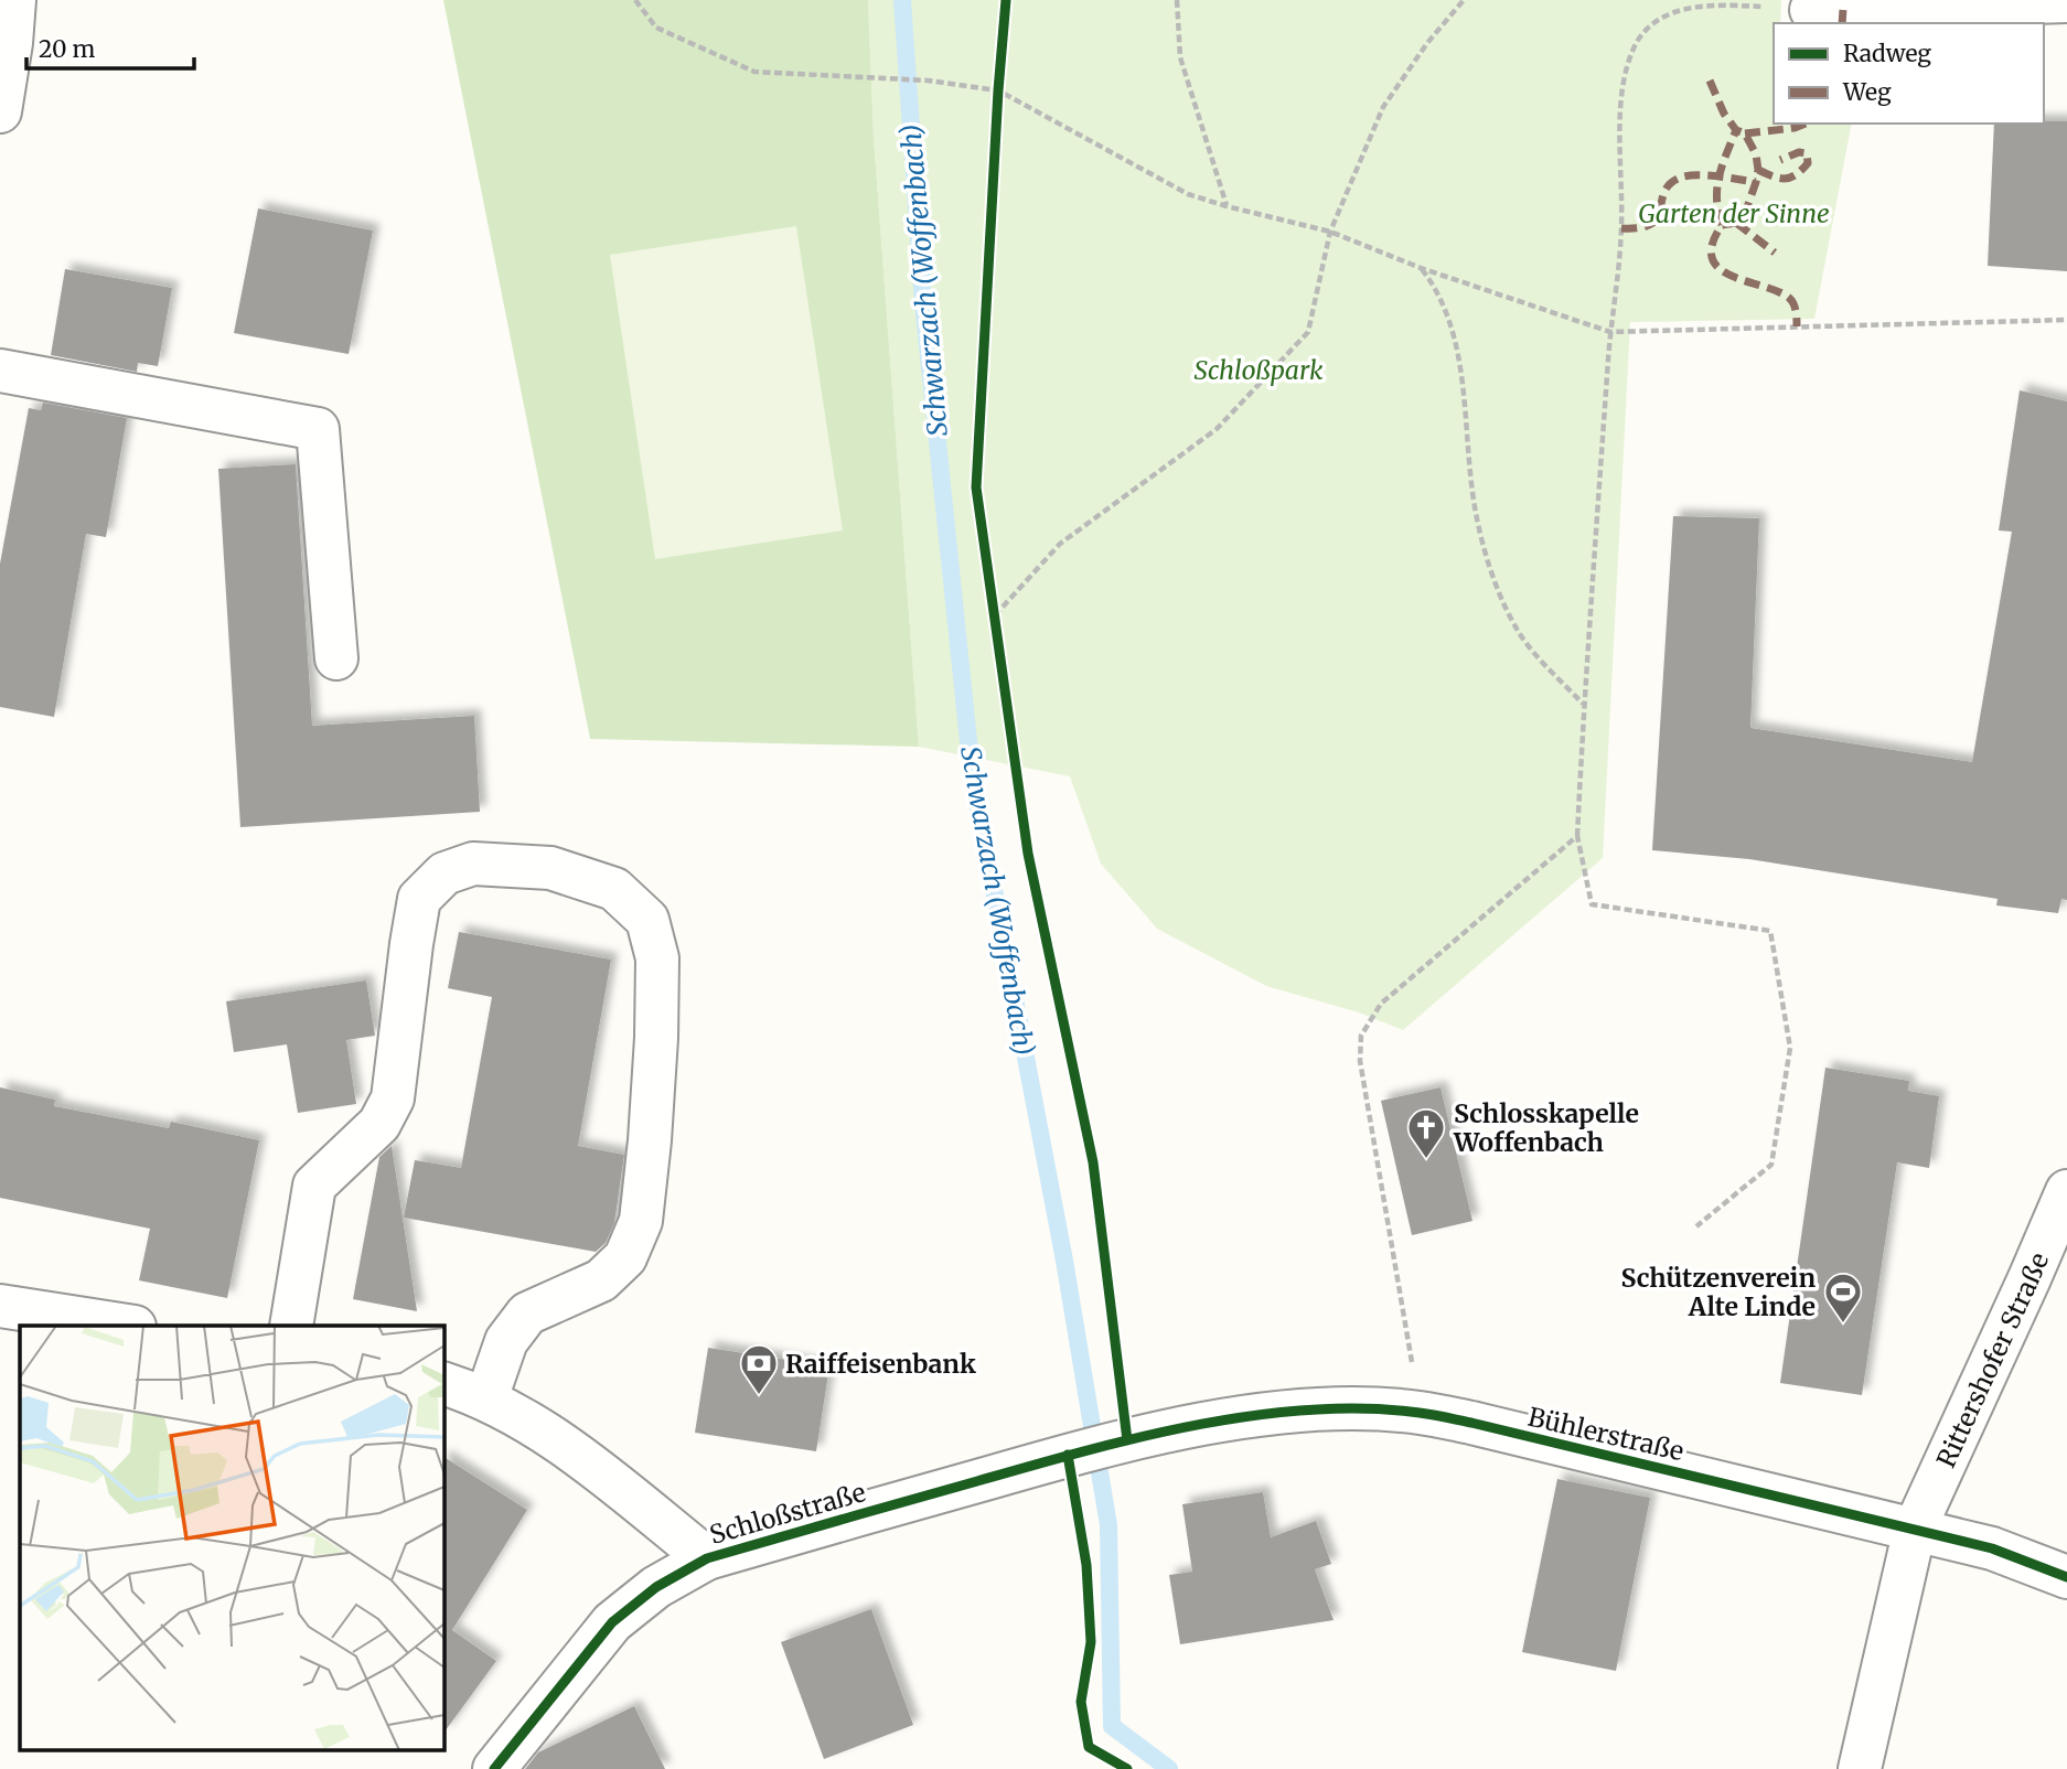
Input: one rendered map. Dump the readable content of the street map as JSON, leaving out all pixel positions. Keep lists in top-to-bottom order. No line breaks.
{"streets":{"street":["Rittershofer Straße","Bühlerstraße","Schloßstraße"]},"crossings":[["Rittershofer Straße","Bühlerstraße"],["Bühlerstraße","Schloßstraße"]],"water":["Schwarzach (Woffenbach)"],"parks":["Garten der Sinne","Schloßpark"],"places":{"church":["Schlosskapelle Woffenbach"],"sports":["Schützenverein Alte Linde"],"bank":["Raiffeisenbank"]},"legend":["Radweg","Weg"],"scale_bar":"20 m"}
